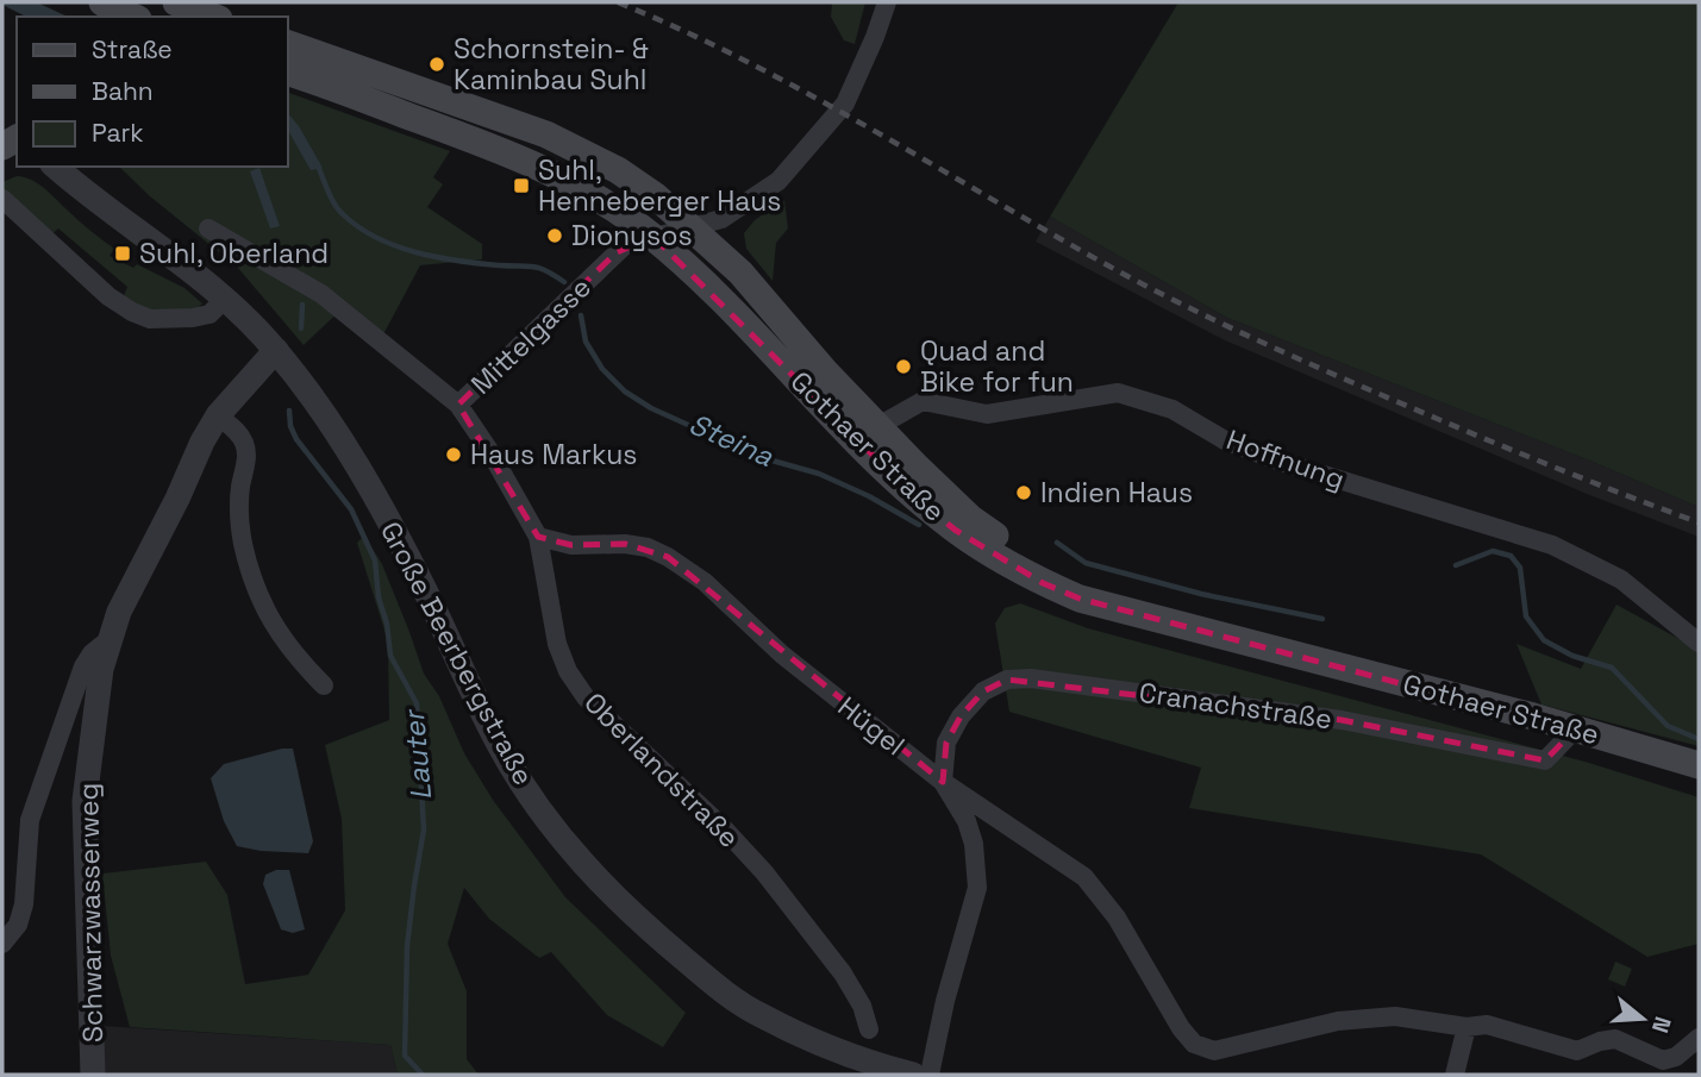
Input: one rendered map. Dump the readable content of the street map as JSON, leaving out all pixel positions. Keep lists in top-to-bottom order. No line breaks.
{"streets":{"main road":["Gothaer Straße"],"street":["Mittelgasse","Hoffnung","Große Beerbergstraße","Cranachstraße","Hügel","Oberlandstraße","Schwarzwasserweg"]},"crossings":[["Mittelgasse","Gothaer Straße"],["Mittelgasse","Oberlandstraße"],["Gothaer Straße","Hoffnung"],["Gothaer Straße","Cranachstraße"],["Große Beerbergstraße","Schwarzwasserweg"],["Cranachstraße","Hügel"],["Hügel","Oberlandstraße"]],"water":["Steina","Lauter"],"places":{"other":["Schornstein- & Kaminbau Suhl","Dionysos","Quad and Bike for fun","Haus Markus","Indien Haus"],"transit":["Suhl, Henneberger Haus","Suhl, Oberland"]},"legend":["Straße","Bahn","Park"],"north":"right"}
